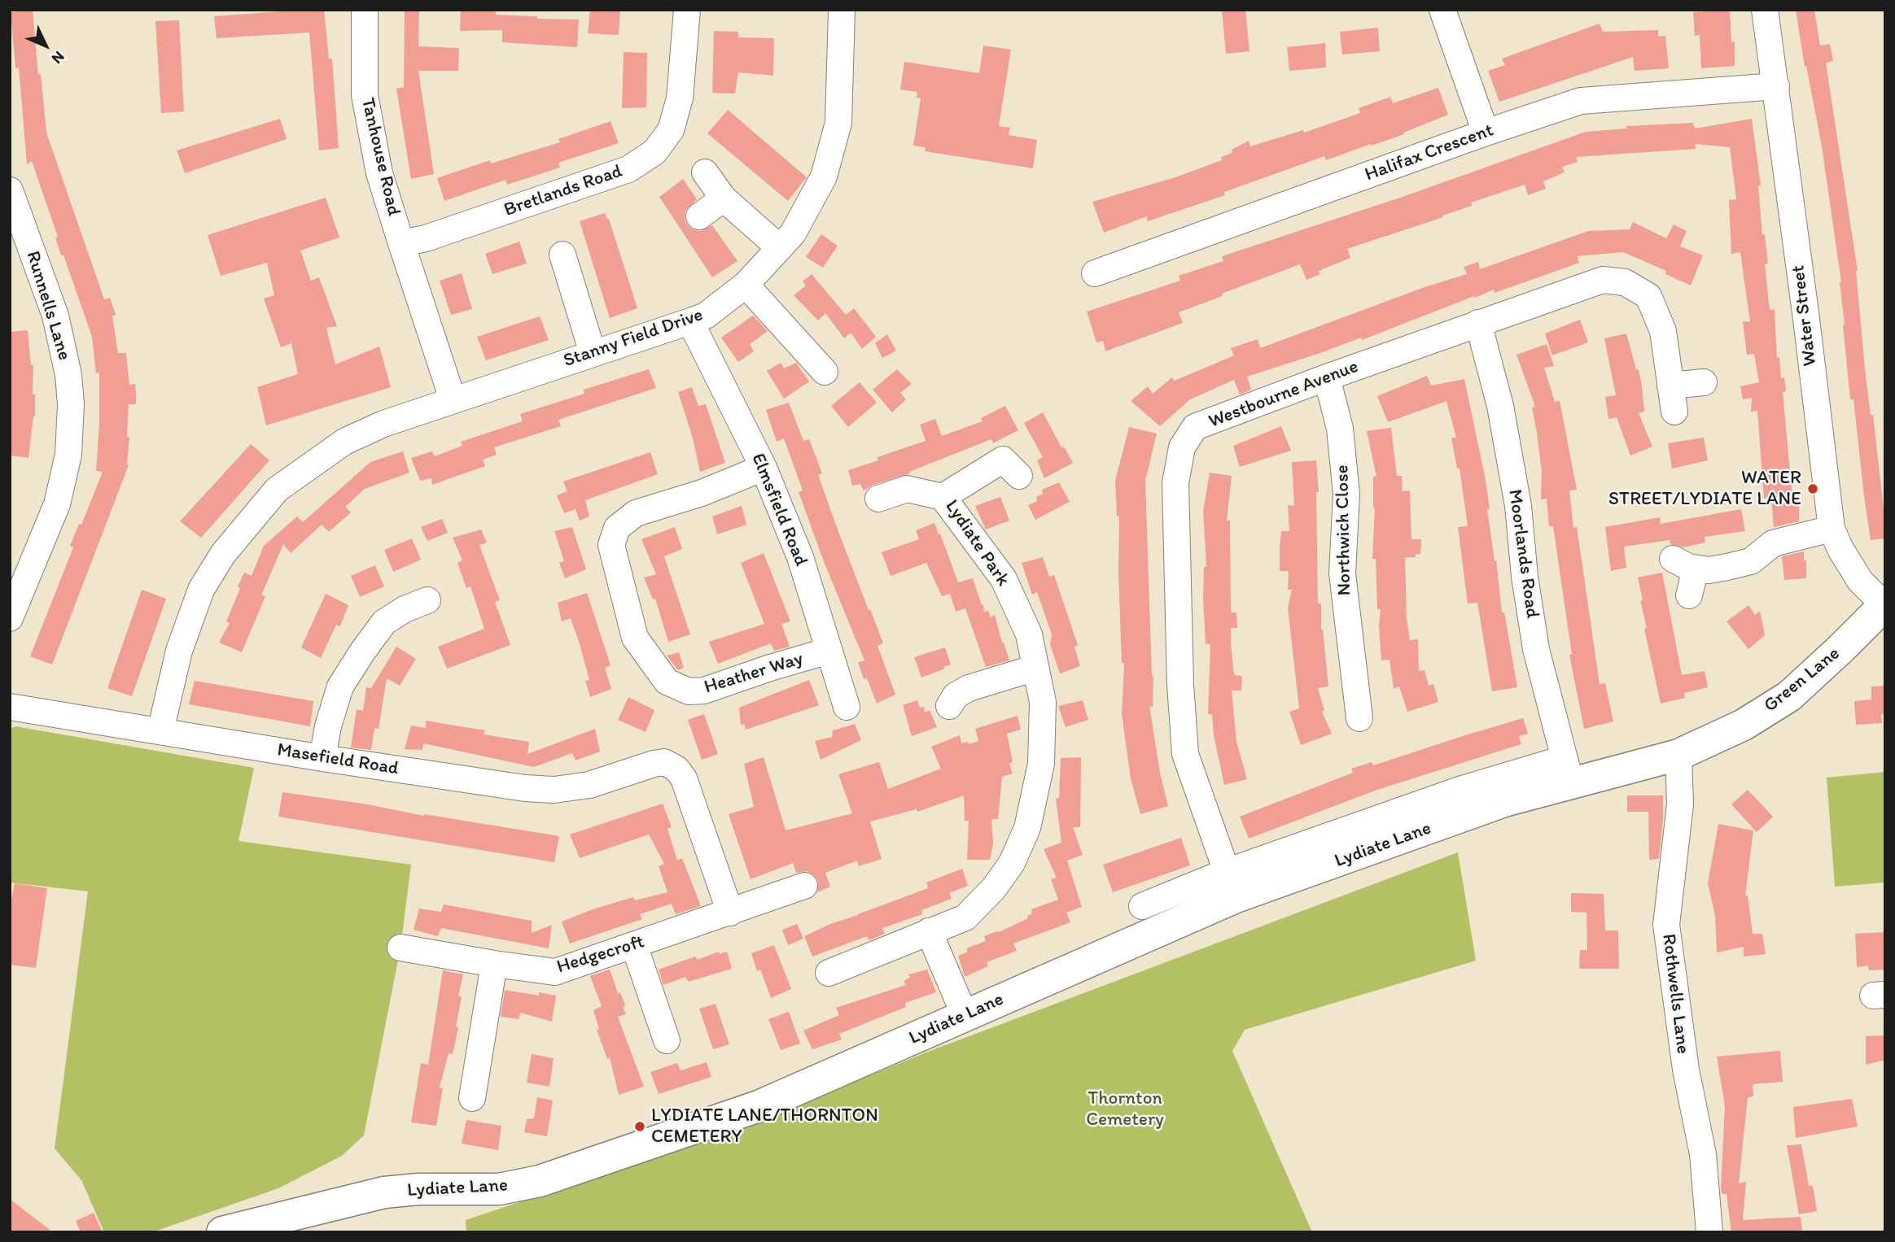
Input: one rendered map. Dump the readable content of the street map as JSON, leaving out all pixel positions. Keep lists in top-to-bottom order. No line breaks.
{"streets":{"main road":["Green Lane","Lydiate Lane"],"street":["Halifax Crescent","Tanhouse Road","Bretlands Road","Runnells Lane","Water Street","Stanny Field Drive","Westbourne Avenue","Elmsfield Road","Northwich Close","Lydiate Park","Moorlands Road","Heather Way","Masefield Road","Hedgecroft","Rothwells Lane"]},"crossings":[["Halifax Crescent","Water Street"],["Tanhouse Road","Bretlands Road"],["Tanhouse Road","Stanny Field Drive"],["Water Street","Green Lane"],["Stanny Field Drive","Elmsfield Road"],["Stanny Field Drive","Masefield Road"],["Westbourne Avenue","Northwich Close"],["Westbourne Avenue","Moorlands Road"],["Westbourne Avenue","Lydiate Lane"],["Elmsfield Road","Heather Way"],["Moorlands Road","Lydiate Lane"],["Green Lane","Lydiate Lane"],["Green Lane","Rothwells Lane"],["Masefield Road","Hedgecroft"],["Lydiate Lane","Rothwells Lane"]],"parks":["Thornton Cemetery"],"places":["WATER STREET/LYDIATE LANE","LYDIATE LANE/THORNTON CEMETERY"],"north":"bottom right"}
